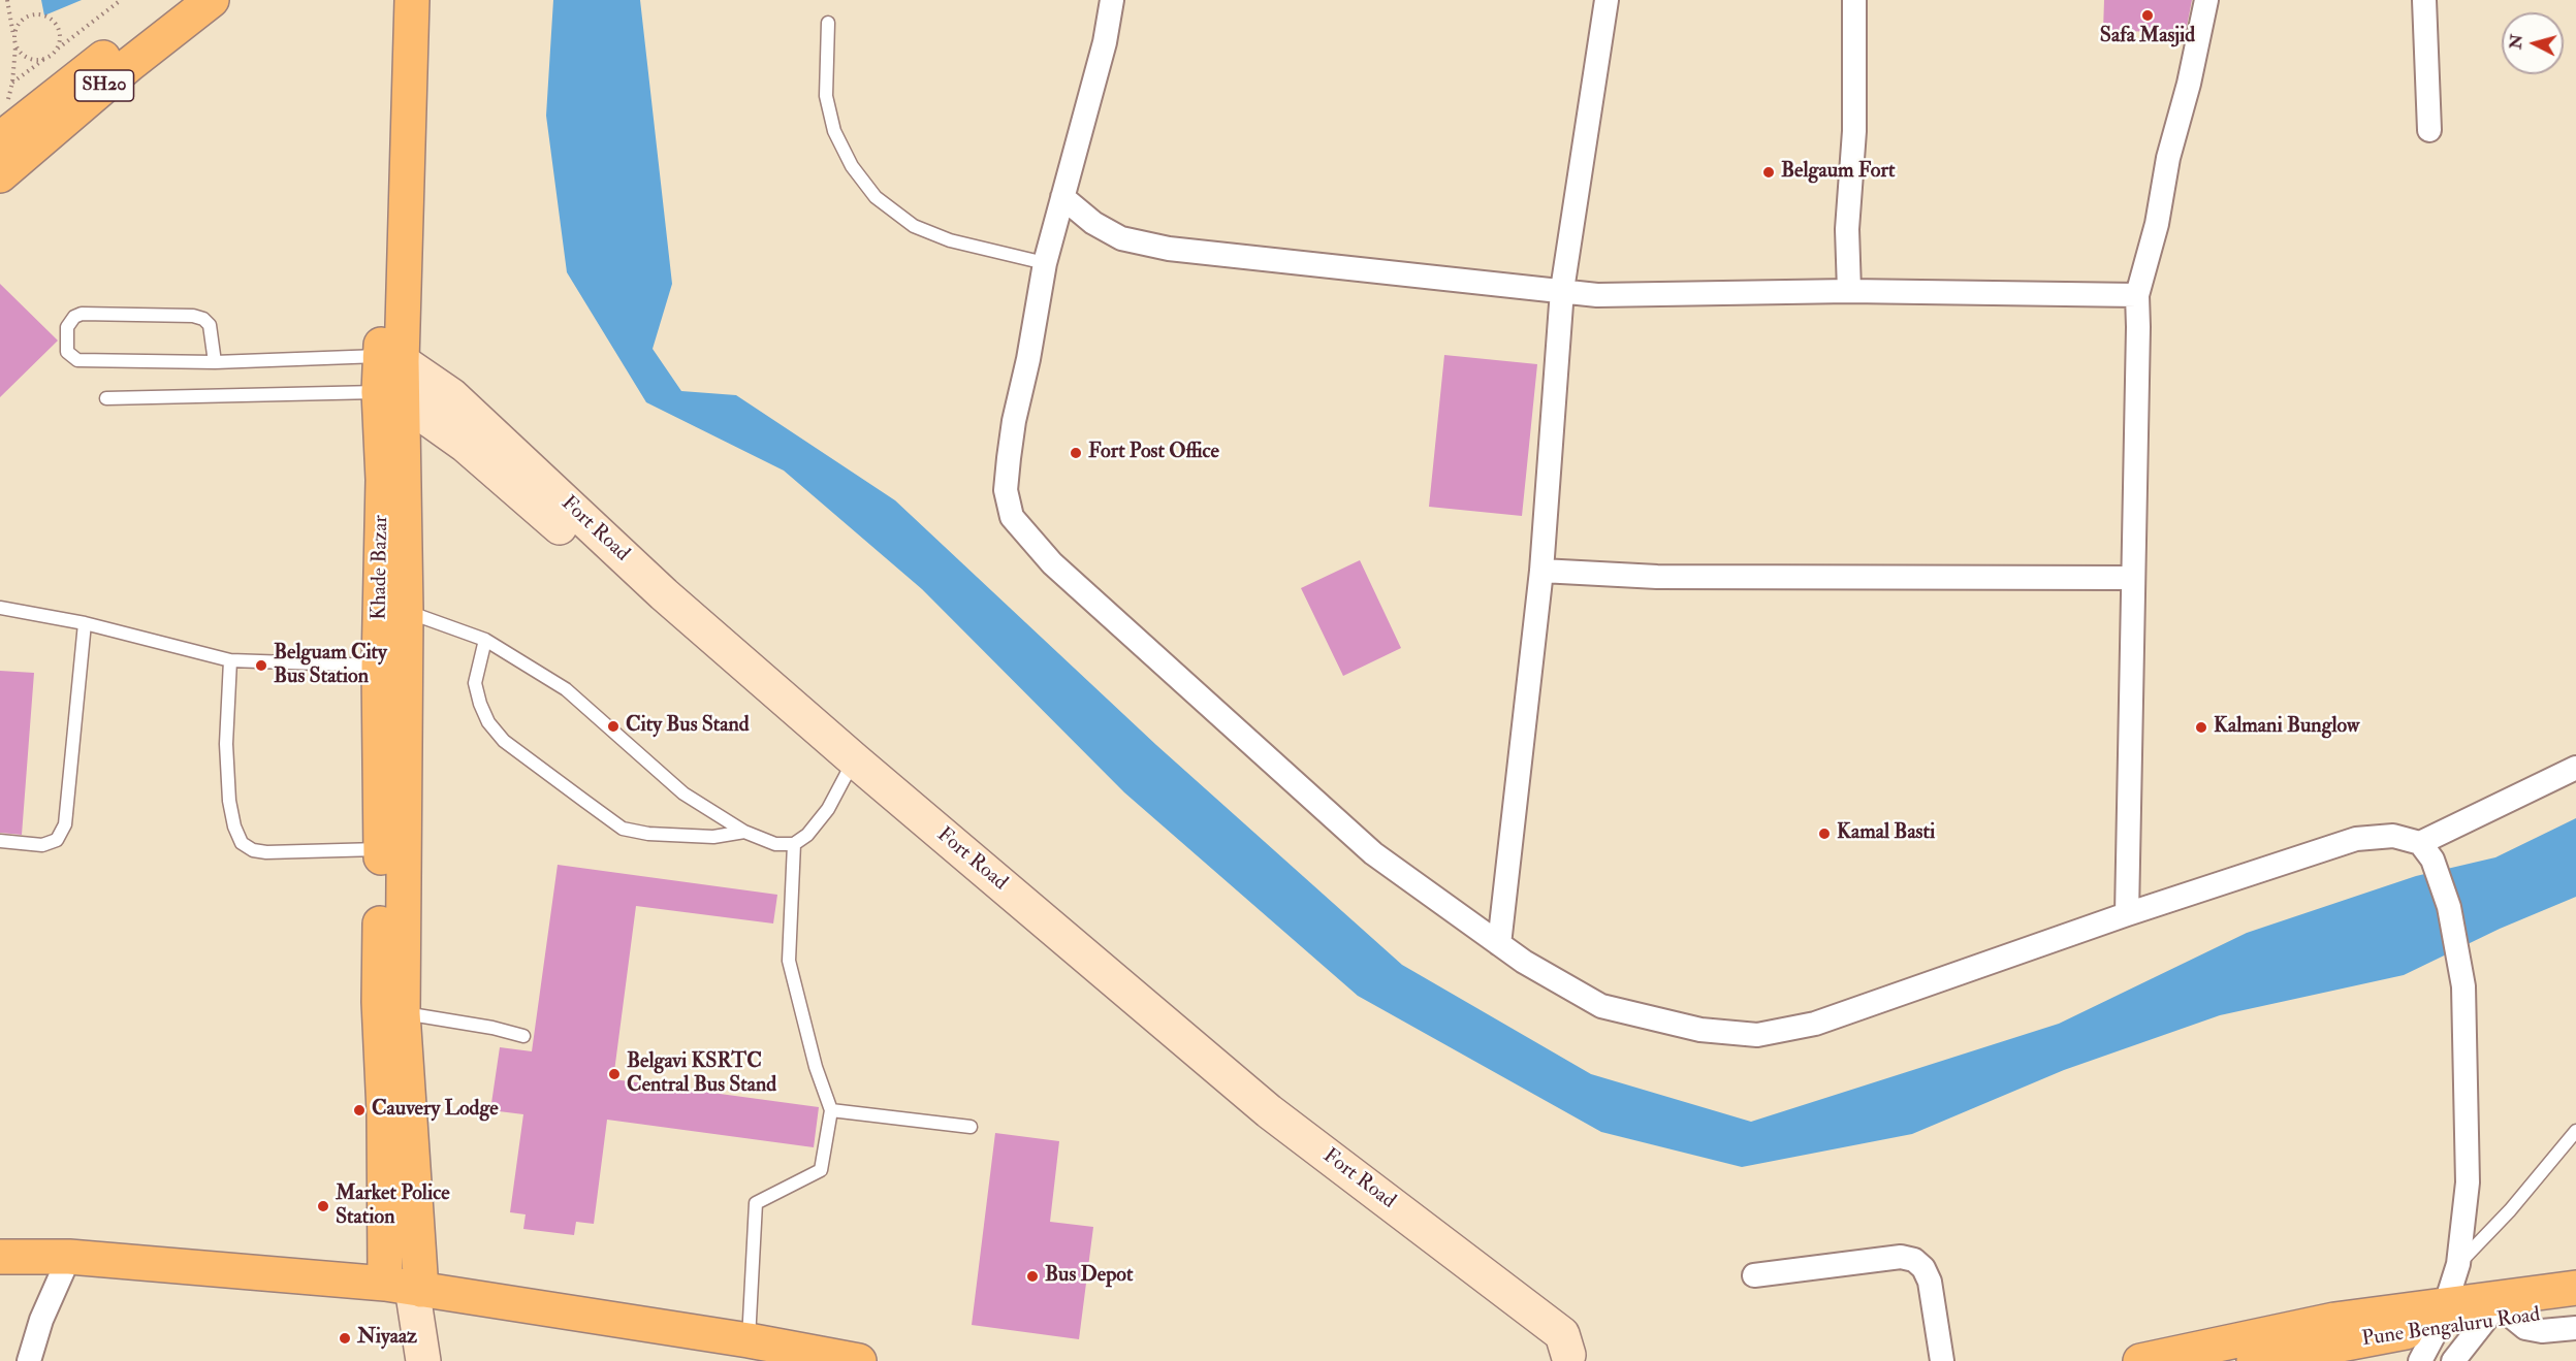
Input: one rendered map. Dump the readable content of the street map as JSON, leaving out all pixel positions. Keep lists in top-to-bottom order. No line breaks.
{"streets":{"main road":["SH20","Fort Road","Khade Bazar","Pune Bengaluru Road"]},"crossings":[["Fort Road","Khade Bazar"]],"places":["Safa Masjid","Belgaum Fort","Fort Post Office","Belguam City Bus Station","City Bus Stand","Kalmani Bunglow","Kamal Basti","Belgavi KSRTC Central Bus Stand","Cauvery Lodge","Market Police Station","Bus Depot","Niyaaz"],"north":"left"}
